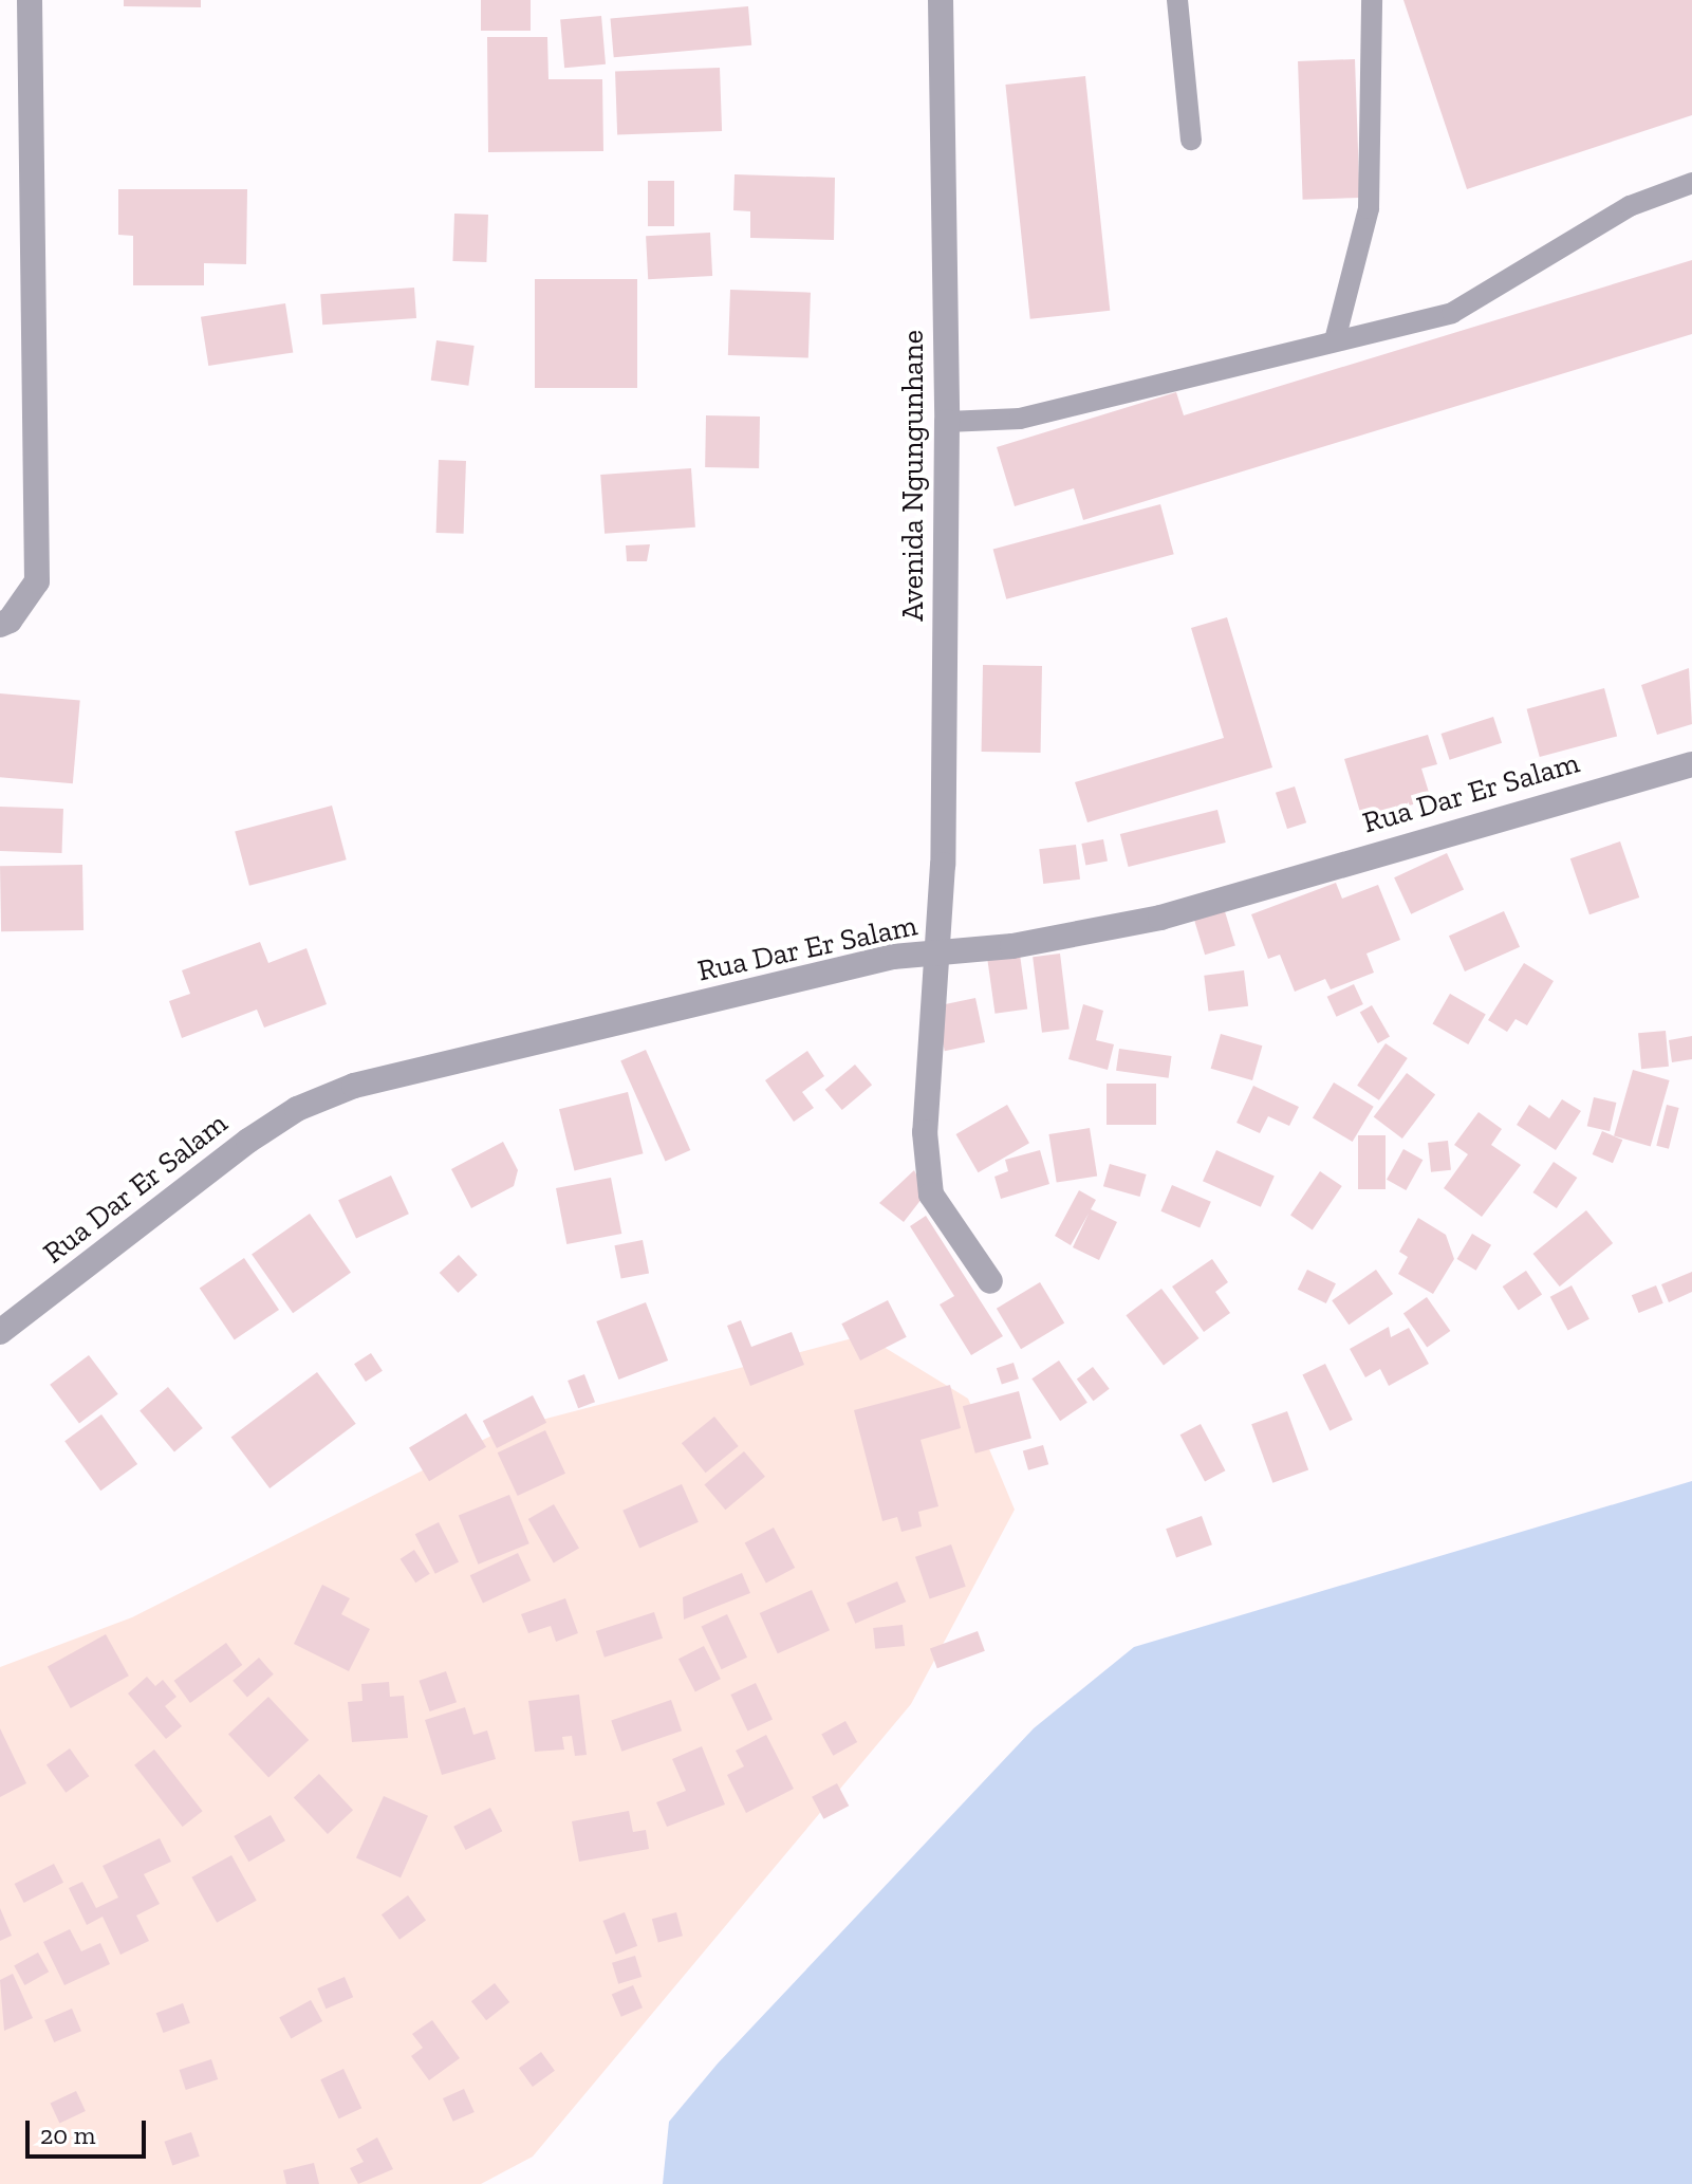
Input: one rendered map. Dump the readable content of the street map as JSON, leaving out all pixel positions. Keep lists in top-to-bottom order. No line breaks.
{"streets":{"street":["Avenida Ngungunhane","Rua Dar Er Salam"]},"crossings":[["Avenida Ngungunhane","Rua Dar Er Salam"]],"scale_bar":"20 m"}
